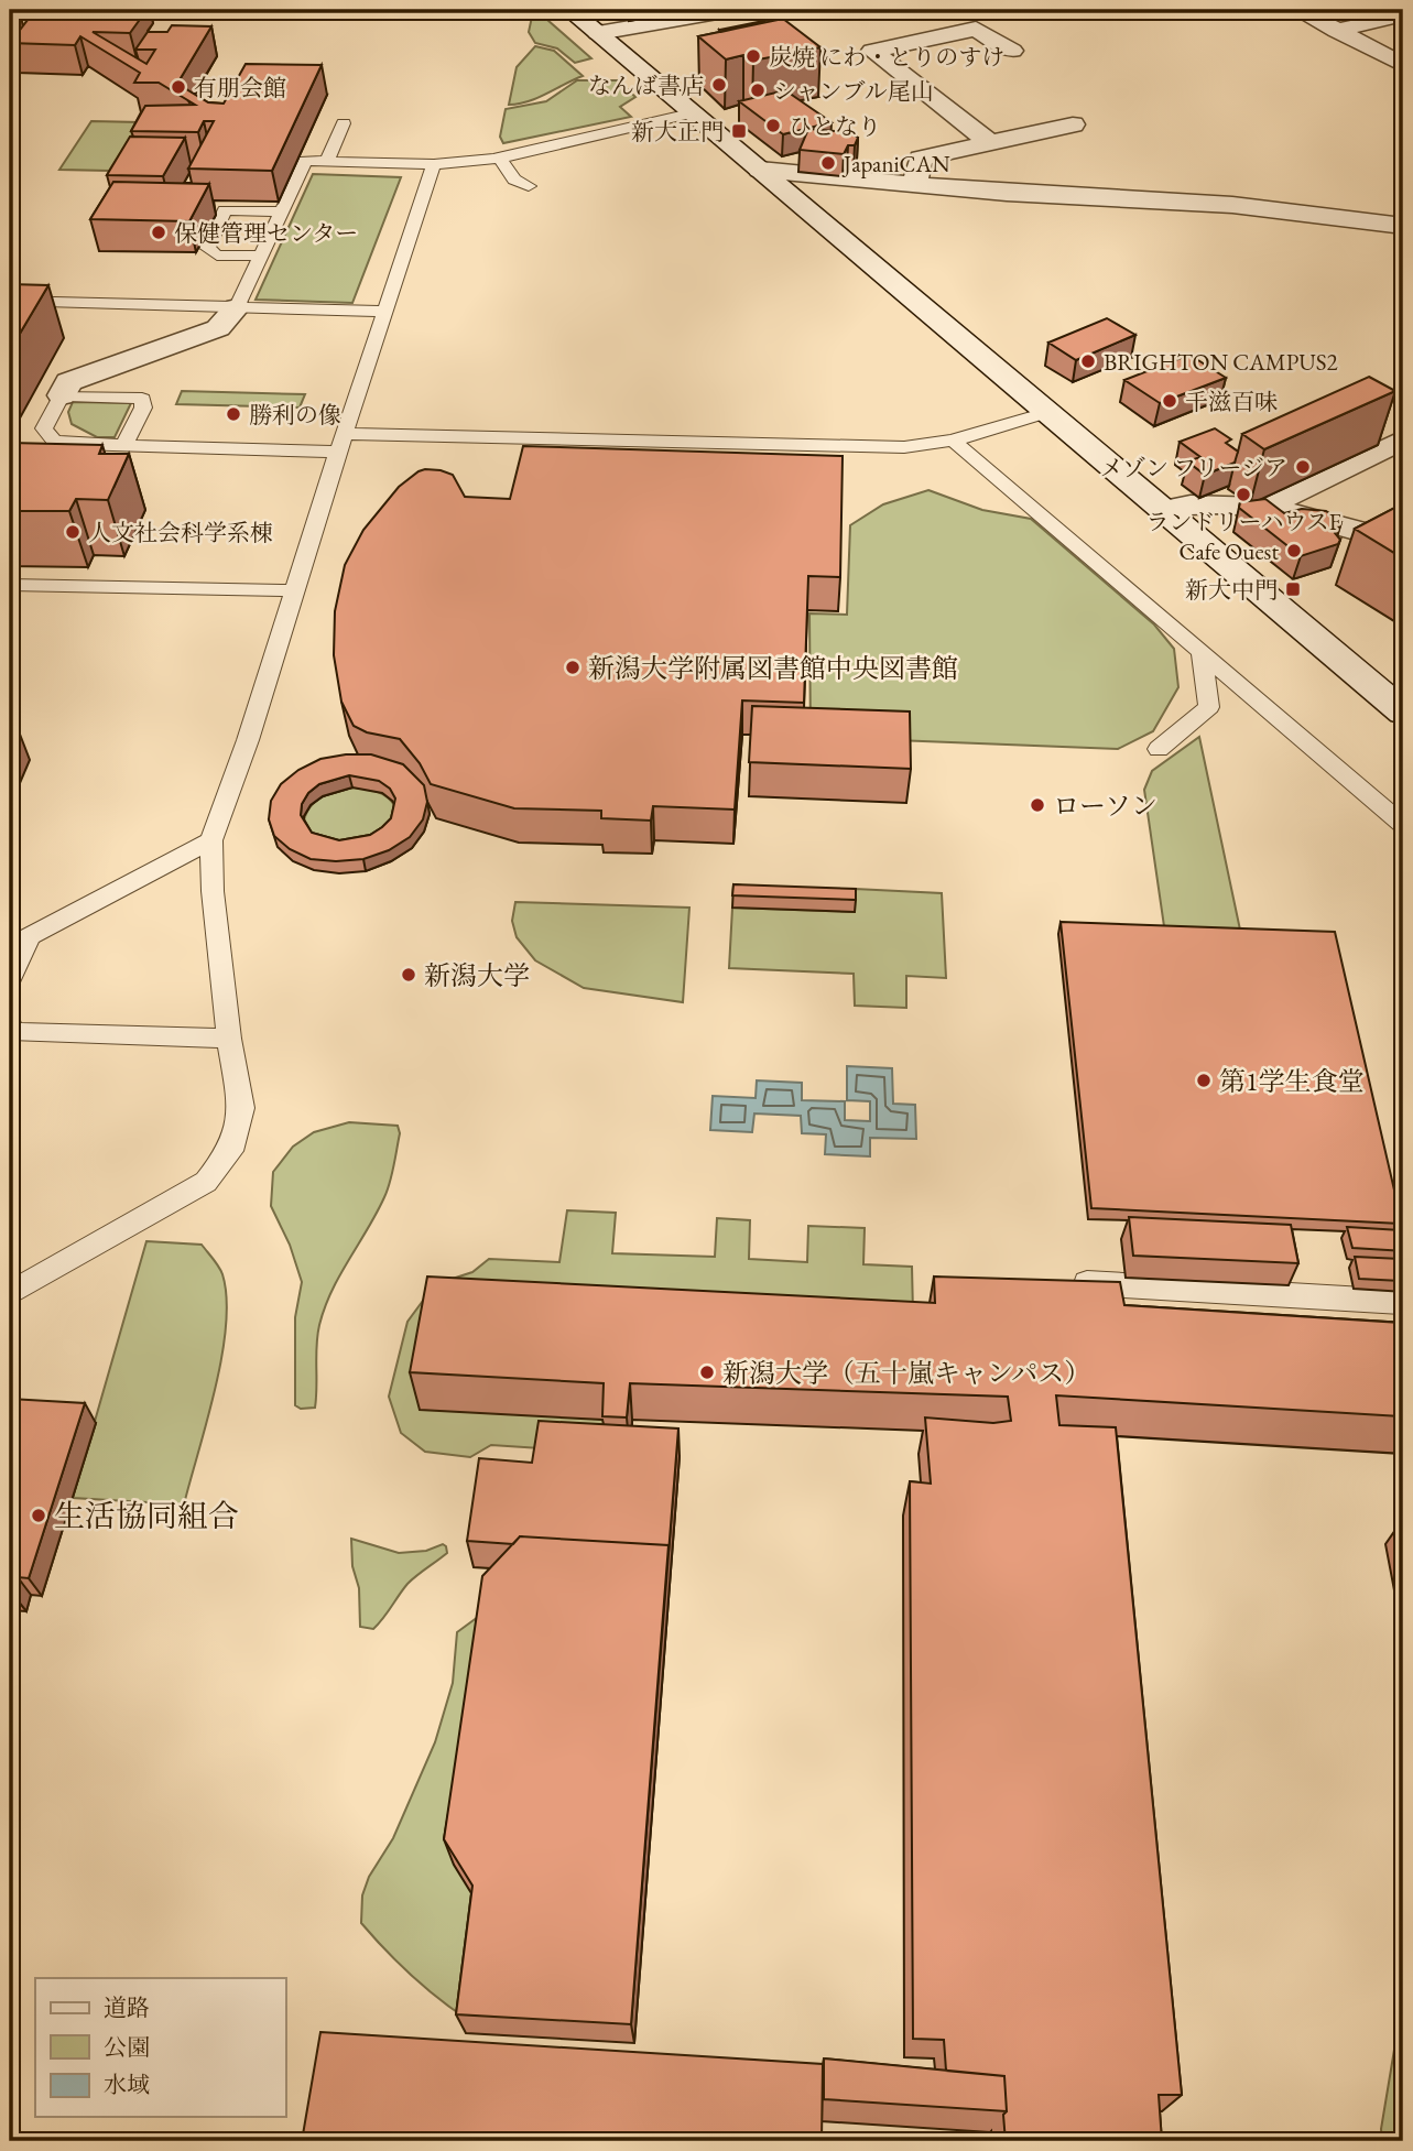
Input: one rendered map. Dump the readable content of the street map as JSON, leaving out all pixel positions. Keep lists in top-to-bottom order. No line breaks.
{"places":{"other":["炭焼 にわ・とりのすけ","なんば書店","有朋会館","シャンブル尾山","ひとなり","JapaniCAN","保健管理センター","BRIGHTON CAMPUS2","千滋百味","勝利の像","メゾン フリージア","ランドリーハウスF","人文社会科学系棟","Cafe Ouest","新潟大学附属図書館中央図書館","ローソン","新潟大学","第1学生食堂","新潟大学（五十嵐キャンパス）","生活協同組合"],"transit":["新大正門","新大中門"]},"legend":["道路","公園","水域"]}
